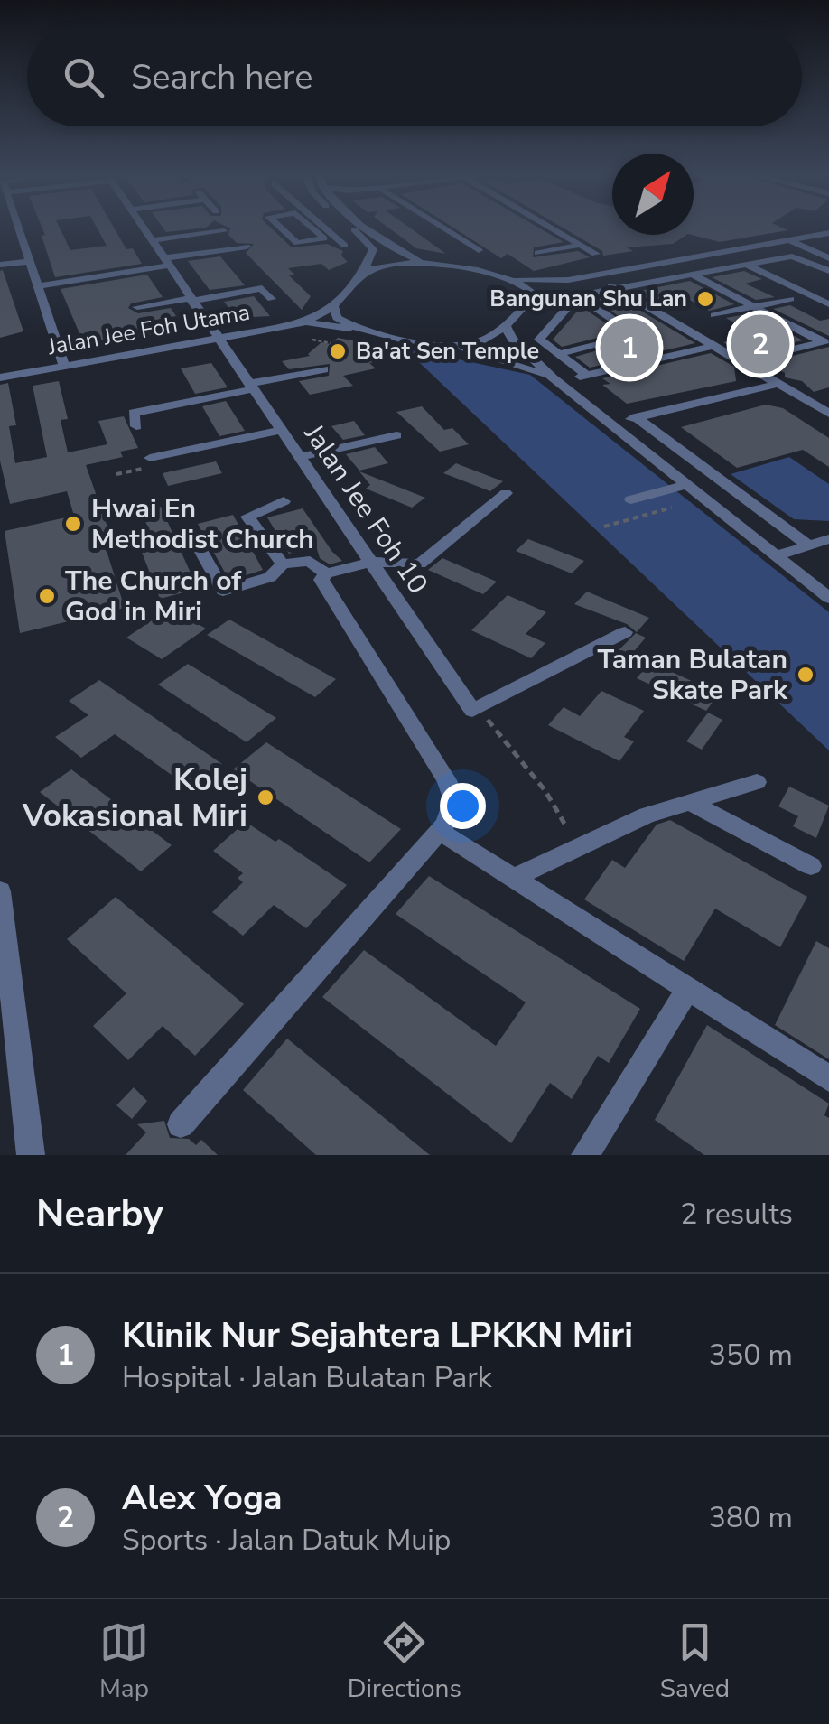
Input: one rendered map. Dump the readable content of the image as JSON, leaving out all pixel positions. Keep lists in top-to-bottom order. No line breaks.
{"streets":{"street":["Jalan Jee Foh Utama","Jalan Jee Foh 10"]},"crossings":[["Jalan Jee Foh Utama","Jalan Jee Foh 10"]],"places":["Bangunan Shu Lan","Ba'at Sen Temple","Hwai En Methodist Church","The Church of God in Miri","Taman Bulatan Skate Park","Kolej Vokasional Miri"],"north":"top right","page":{"search":"Search here","pins":["2","1"],"heading":["Nearby","2 results"],"list":[{"mark":"1","name":"Klinik Nur Sejahtera LPKKN Miri","note":"Hospital · Jalan Bulatan Park","value":"350 m"},{"mark":"2","name":"Alex Yoga","note":"Sports · Jalan Datuk Muip","value":"380 m"}],"nav":["Map","Directions","Saved"]}}
